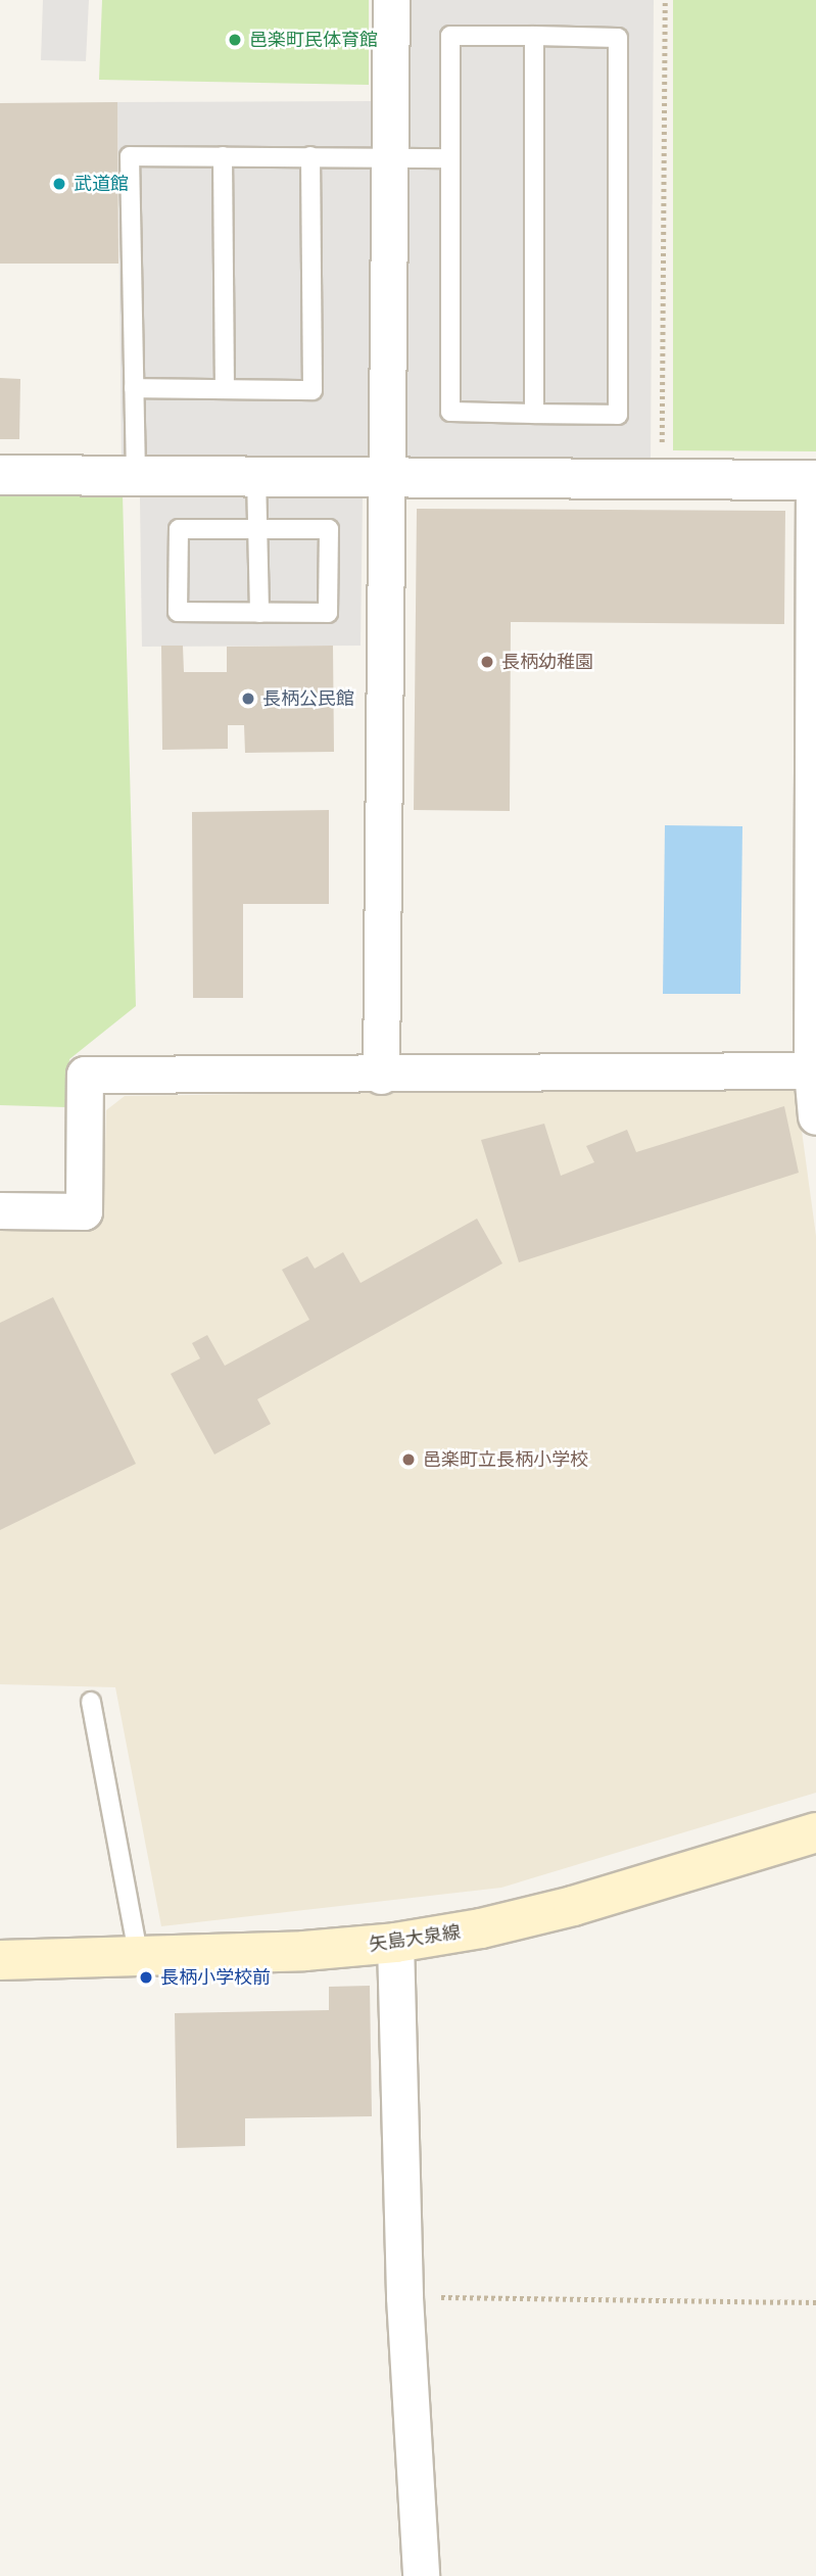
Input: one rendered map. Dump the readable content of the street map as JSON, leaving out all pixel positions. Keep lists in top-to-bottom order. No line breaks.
{"streets":{"main road":["矢島大泉線"]},"places":["邑楽町民体育館","武道館","長柄幼稚園","長柄公民館","邑楽町立長柄小学校","長柄小学校前"]}
